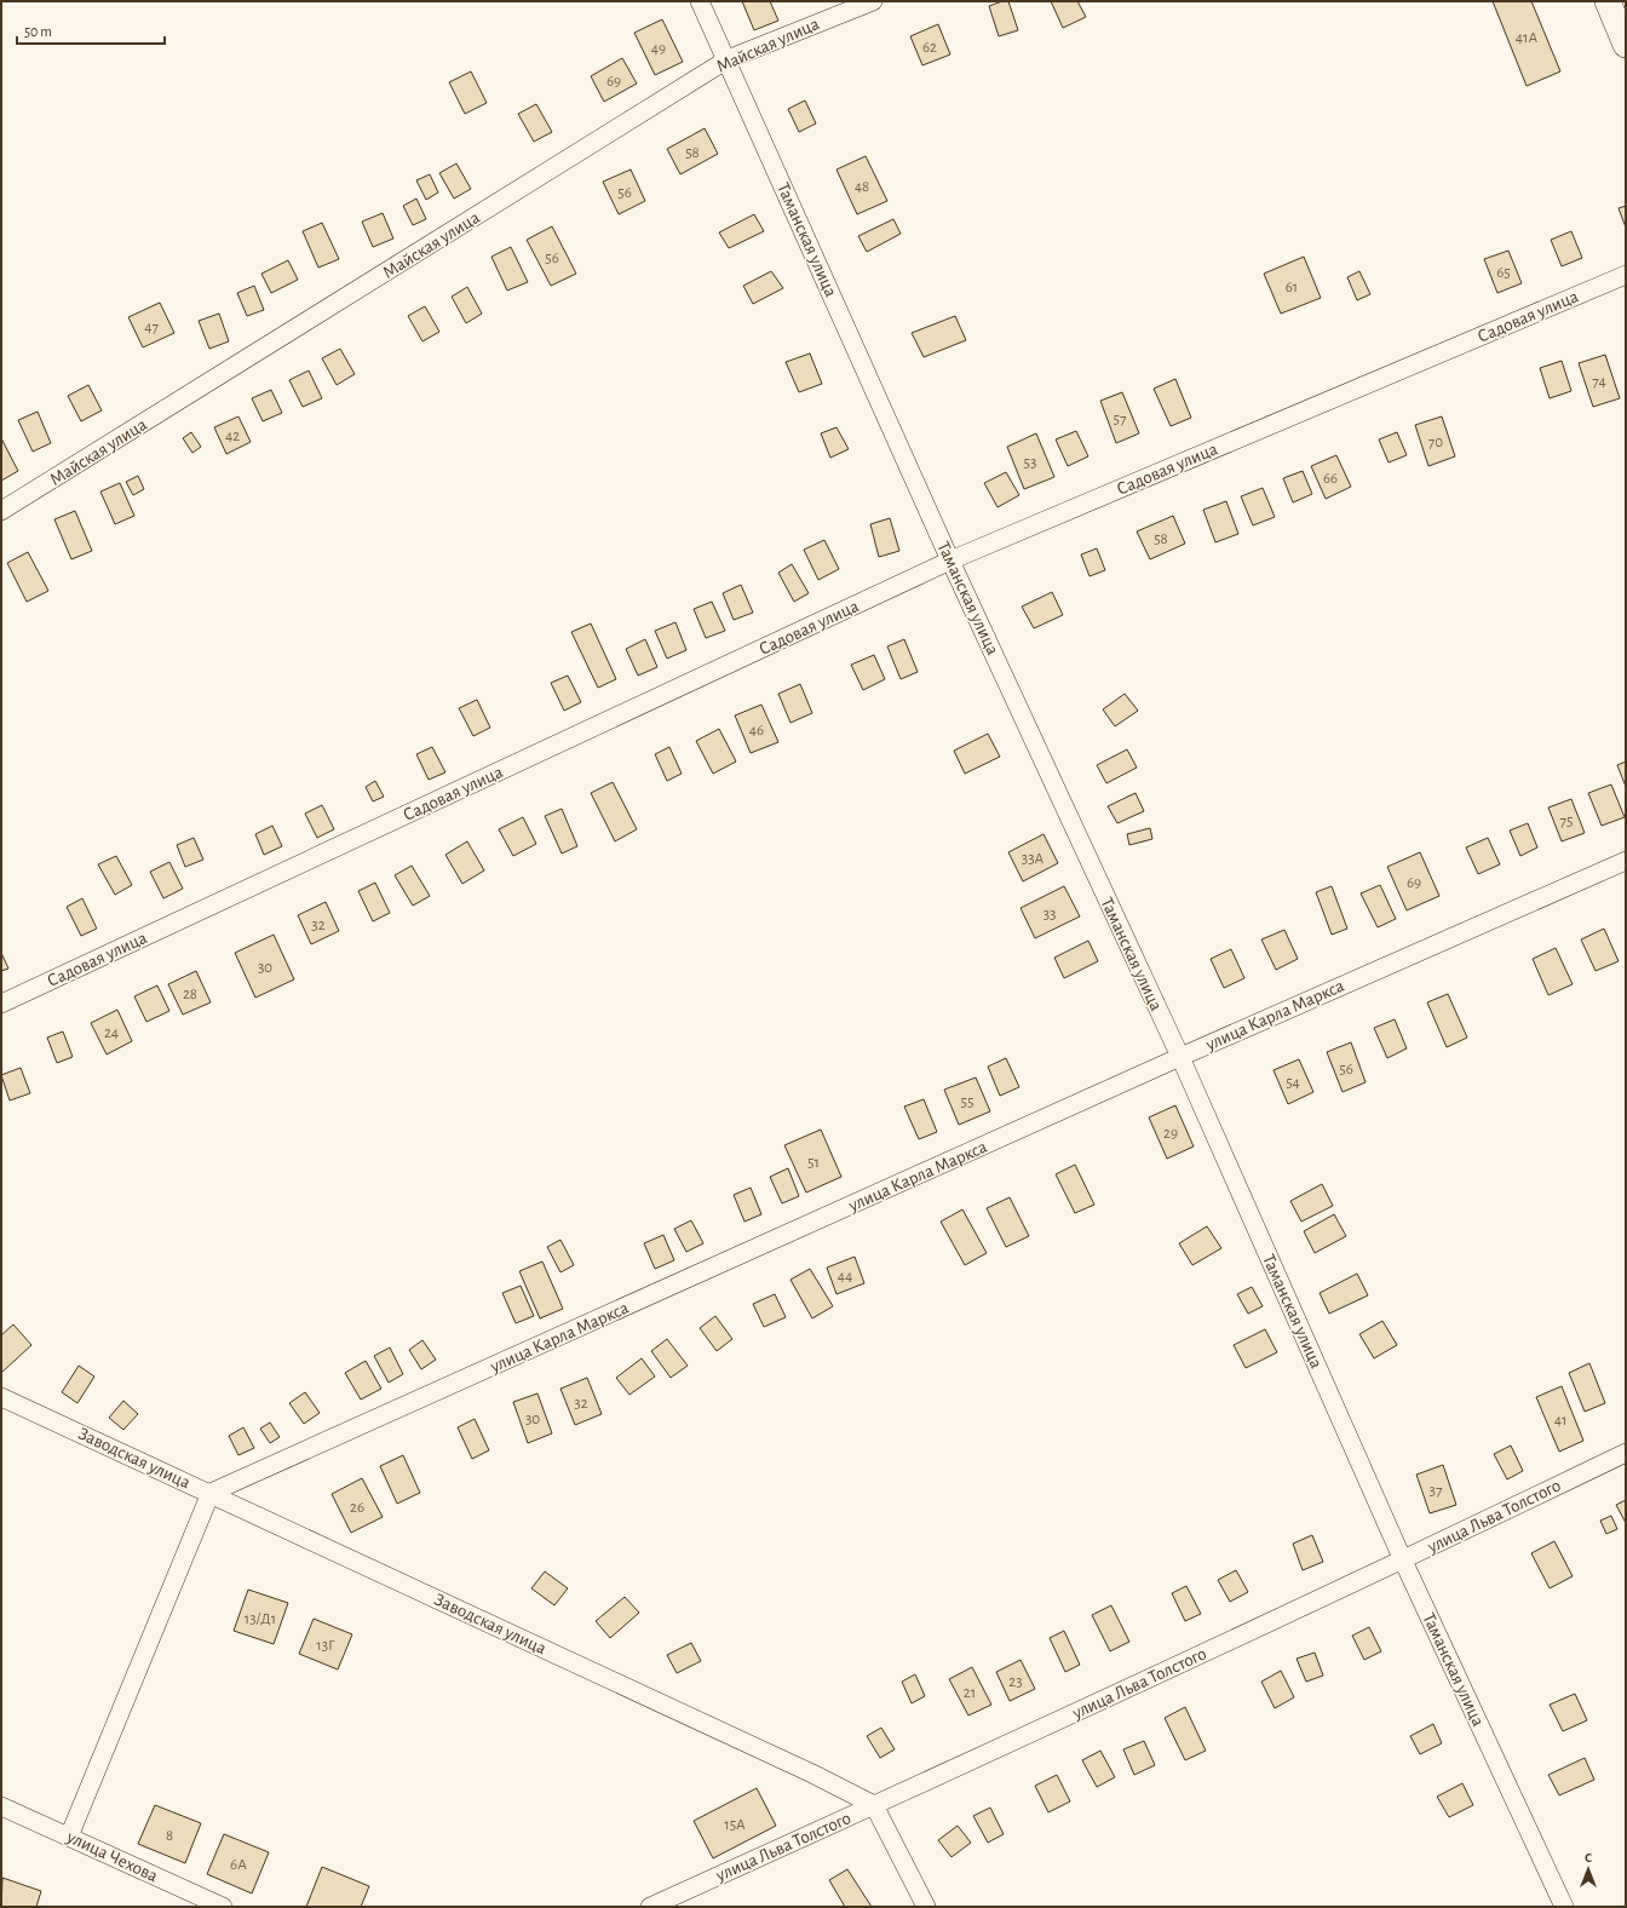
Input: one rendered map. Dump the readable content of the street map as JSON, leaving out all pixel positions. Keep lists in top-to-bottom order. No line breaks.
{"streets":{"street":["Майская улица","Таманская улица","Садовая улица","улица Карла Маркса","Заводская улица","улица Льва Толстого","улица Чехова"]},"crossings":[["Майская улица","Таманская улица"],["Таманская улица","Садовая улица"],["Таманская улица","улица Карла Маркса"],["Таманская улица","улица Льва Толстого"],["улица Карла Маркса","Заводская улица"],["Заводская улица","улица Льва Толстого"]],"house_numbers":["41А","62","49","69","58","48","56","56","65","61","47","74","57","42","70","53","66","58","46","75","33А","69","33","32","30","28","24","56","54","55","29","51","44","32","30","41","37","26","13/Д1","13Г","23","21","15А","8","6А"],"scale_bar":"50 m","north":"top"}
